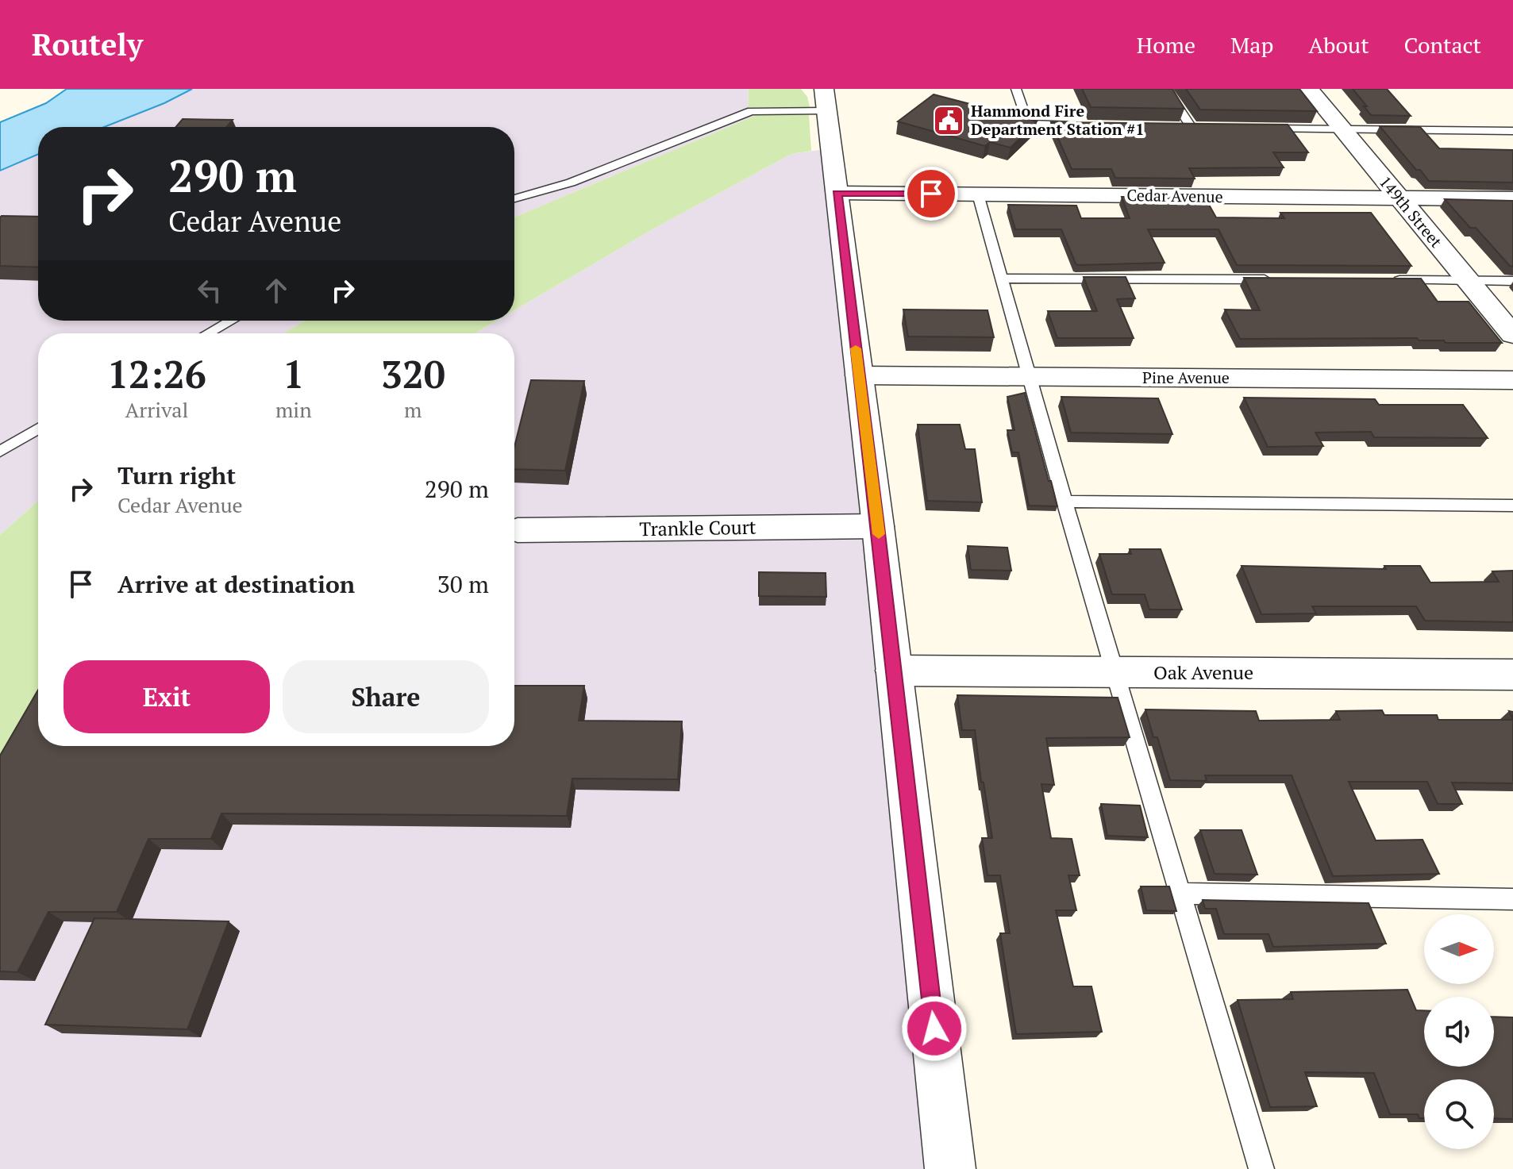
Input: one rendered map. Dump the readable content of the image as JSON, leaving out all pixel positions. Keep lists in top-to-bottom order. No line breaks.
{"streets":{"street":["Cedar Avenue","149th Street","Pine Avenue","Trankle Court","Oak Avenue"]},"crossings":[["Cedar Avenue","149th Street"]],"places":{"public building":["Hammond Fire Department Station #1"]},"north":"right","page":{"header":"Routely","nav":["Home","Map","About","Contact"],"turn":["290 m","Cedar Avenue"],"eta":["12:26","Arrival","1","min","320","m"],"list":[{"name":"Turn right","note":"Cedar Avenue","value":"290 m"},{"name":"Arrive at destination","value":"30 m"}],"buttons":["Exit","Share"]}}
